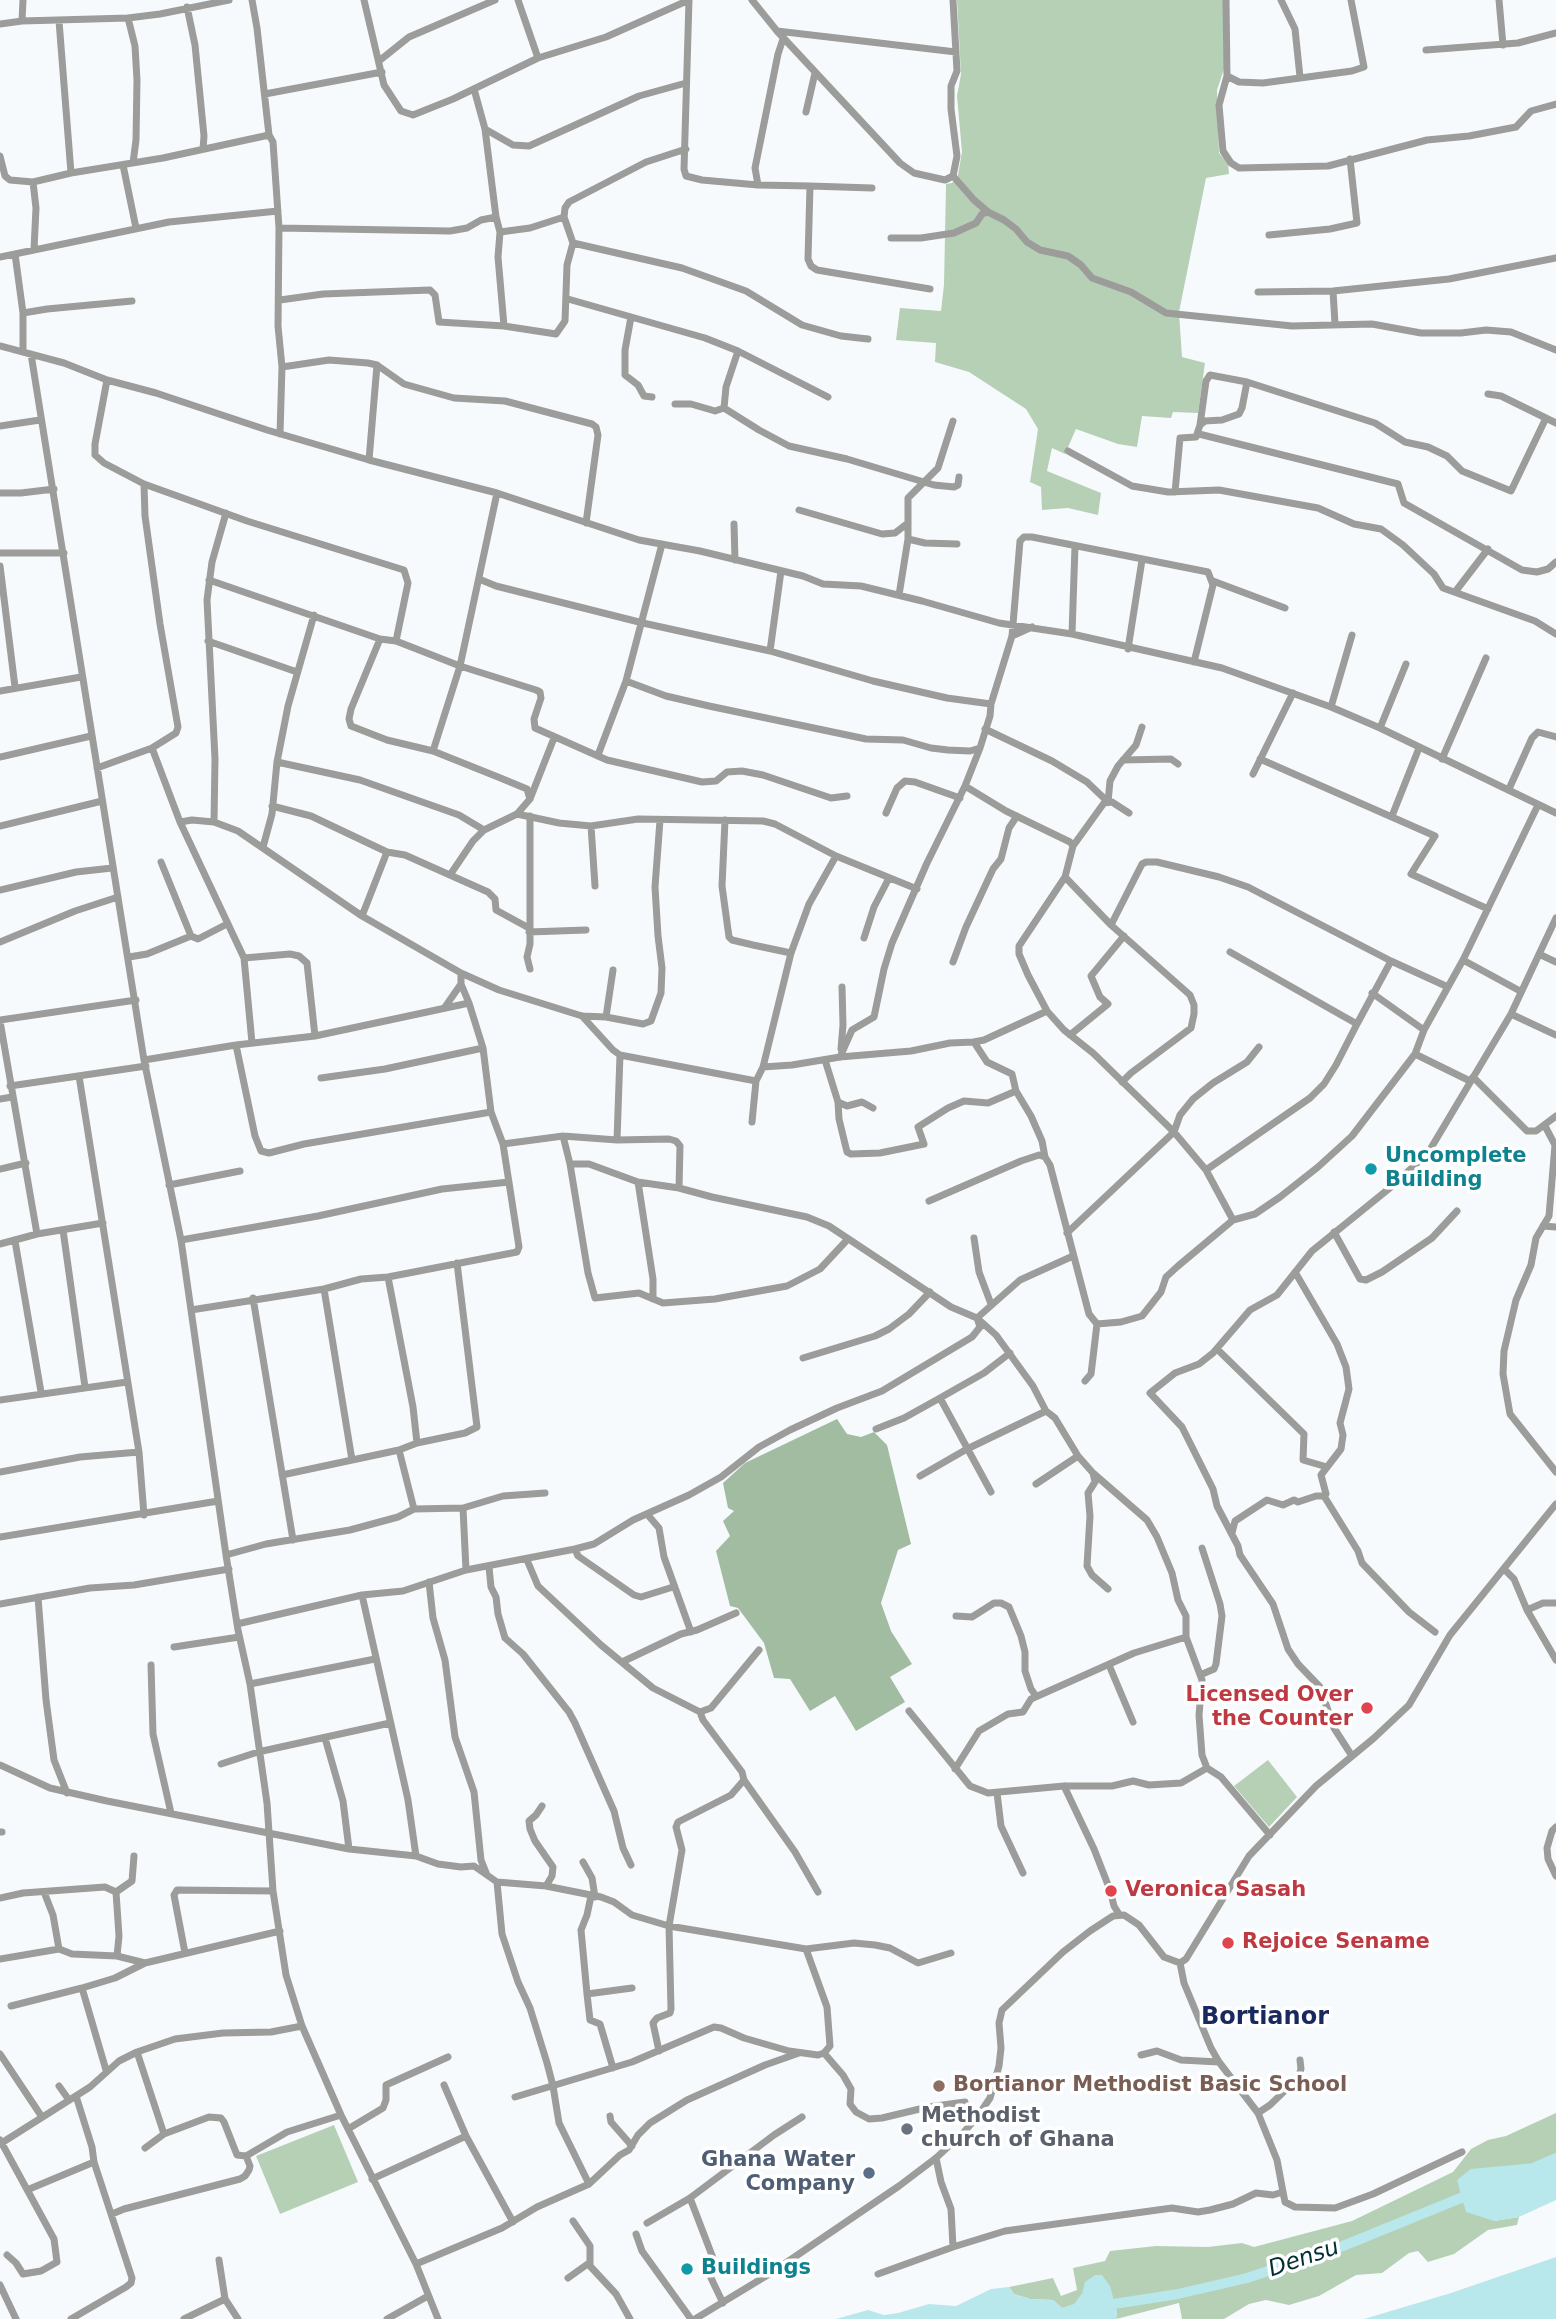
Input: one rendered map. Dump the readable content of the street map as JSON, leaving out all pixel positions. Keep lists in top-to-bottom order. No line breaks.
{"districts":["Bortianor"],"water":["Densu"],"places":["Uncomplete Building","Licensed Over the Counter","Veronica Sasah","Rejoice Sename","Bortianor Methodist Basic School","Methodist church of Ghana","Ghana Water Company","Buildings"]}
